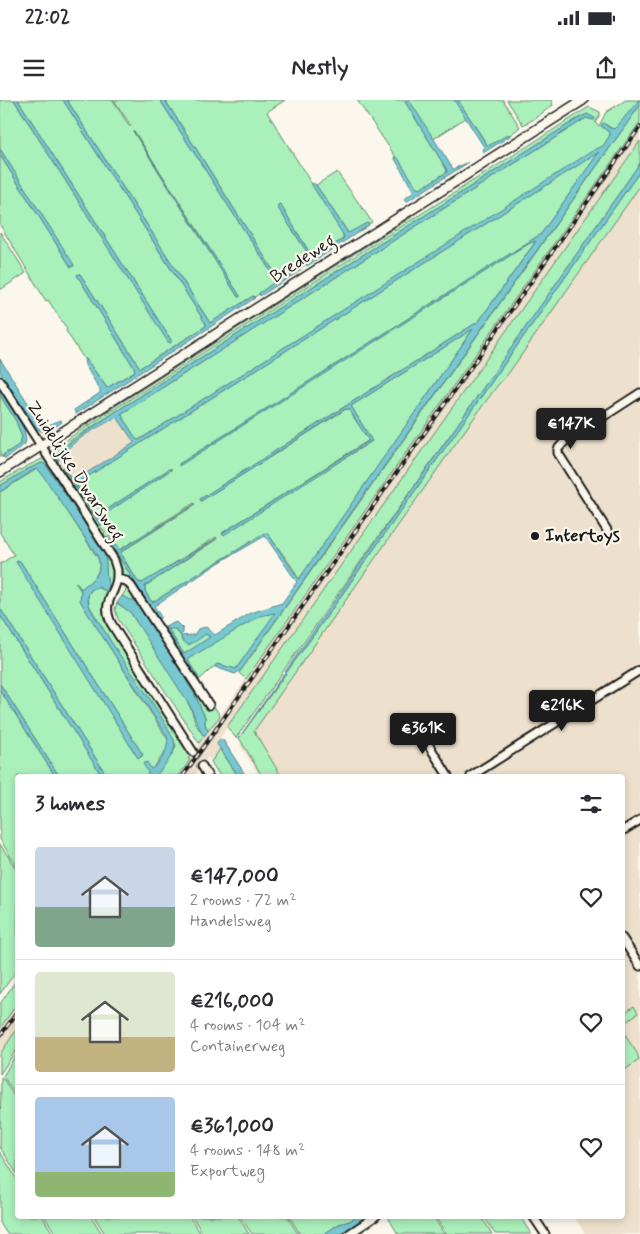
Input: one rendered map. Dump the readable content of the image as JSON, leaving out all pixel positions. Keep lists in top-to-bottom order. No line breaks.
{"streets":{"street":["Bredeweg","Zuidelijke Dwarsweg"]},"crossings":[["Bredeweg","Zuidelijke Dwarsweg"]],"places":["Intertoys"],"page":{"status":"22:02","header":"Nestly","price":["€147K","€216K","€361K"],"heading":"3 homes","list":[{"name":"€147,000","note":"2 rooms · 72 m² · Handelsweg"},{"name":"€216,000","note":"4 rooms · 104 m² · Containerweg"},{"name":"€361,000","note":"4 rooms · 148 m² · Exportweg"}]}}
